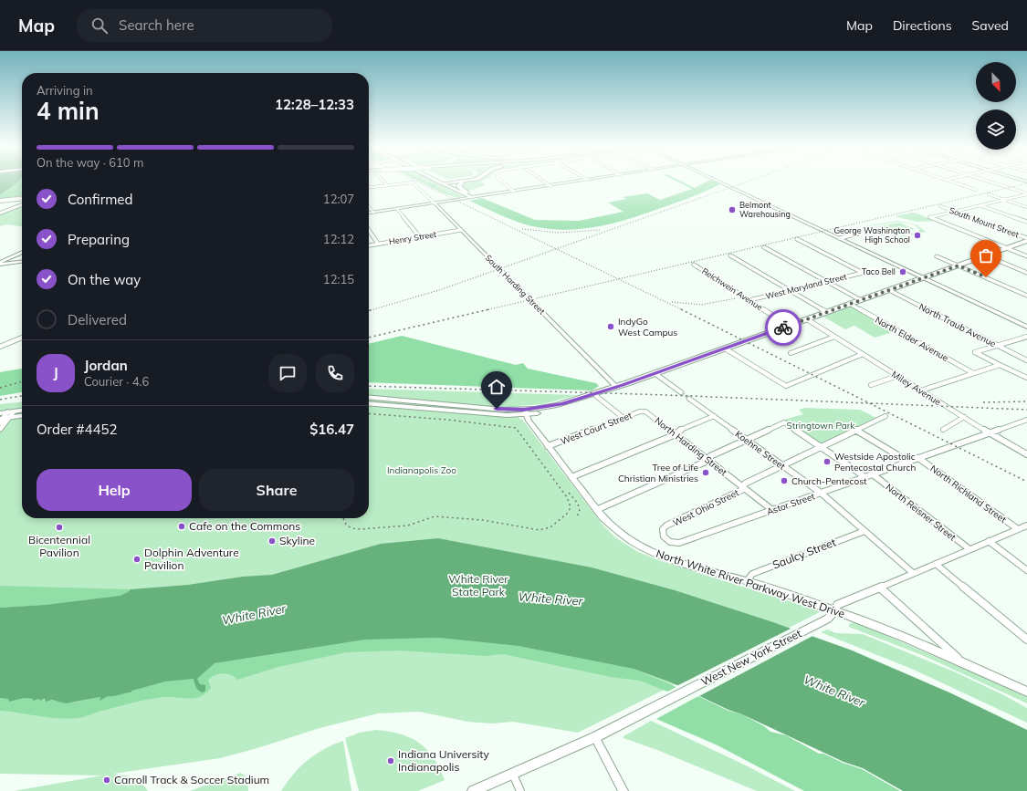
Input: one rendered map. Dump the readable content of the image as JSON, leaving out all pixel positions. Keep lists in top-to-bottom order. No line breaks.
{"streets":{"main road":["North White River Parkway West Drive","West New York Street"],"street":["South Mount Street","Henry Street","South Harding Street","West Maryland Street","Reichwein Avenue","North Traub Avenue","North Elder Avenue","Miley Avenue","West Court Street","North Harding Street","Koehne Street","North Richland Street","Astor Street","West Ohio Street","North Reisner Street","Saulcy Street"]},"crossings":[["Henry Street","South Harding Street"],["West Maryland Street","Reichwein Avenue"],["Miley Avenue","Astor Street"],["West Court Street","North Harding Street"],["West Court Street","North White River Parkway West Drive"],["North Harding Street","Astor Street"],["North Harding Street","West Ohio Street"],["Koehne Street","Astor Street"],["Koehne Street","West Ohio Street"],["Koehne Street","Saulcy Street"],["Koehne Street","West New York Street"],["North Richland Street","Astor Street"],["North Richland Street","West New York Street"],["Astor Street","West Ohio Street"],["Astor Street","North Reisner Street"],["North Reisner Street","West New York Street"],["Saulcy Street","North White River Parkway West Drive"],["North White River Parkway West Drive","West New York Street"]],"water":["White River"],"parks":["Stringtown Park","Indianapolis Zoo","White River State Park"],"places":["Belmont Warehousing","George Washington High School","Taco Bell","IndyGo West Campus","Westside Apostolic Pentecostal Church","Tree of Life Christian Ministries","Church-Pentecost","Cafe on the Commons","Bicentennial Pavilion","Skyline","Dolphin Adventure Pavilion","Indiana University Indianapolis","Carroll Track & Soccer Stadium"],"north":"bottom right","page":{"header":"Map","search":"Search here","nav":["Map","Directions","Saved"],"heading":["4 min","Arriving in","12:28–12:33"],"panel":["Jordan","Courier · 4.6","Order #4452","$16.47"],"bar":"On the way · 610 m","list":[["Confirmed","12:07"],["Preparing","12:12"],["On the way","12:15"],"Delivered"],"round":"J","buttons":["Help","Share"]}}
